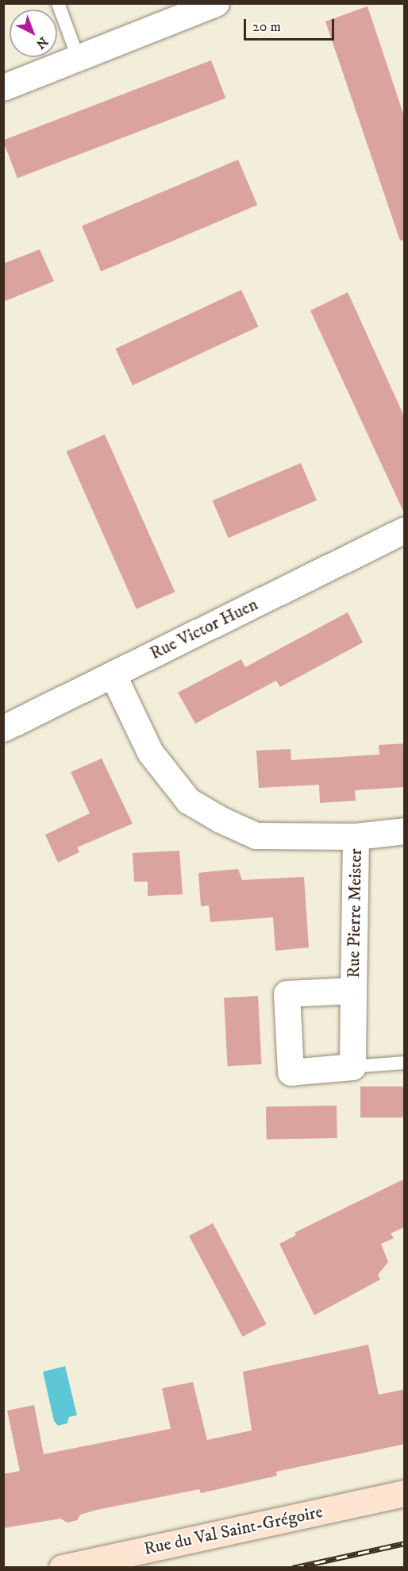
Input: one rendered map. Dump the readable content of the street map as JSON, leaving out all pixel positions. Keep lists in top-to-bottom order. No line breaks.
{"streets":{"street":["Rue Victor Huen","Rue Pierre Meister","Rue du Val Saint-Grégoire"]},"crossings":[["Rue Victor Huen","Rue Pierre Meister"]],"scale_bar":"20 m","north":"bottom right"}
